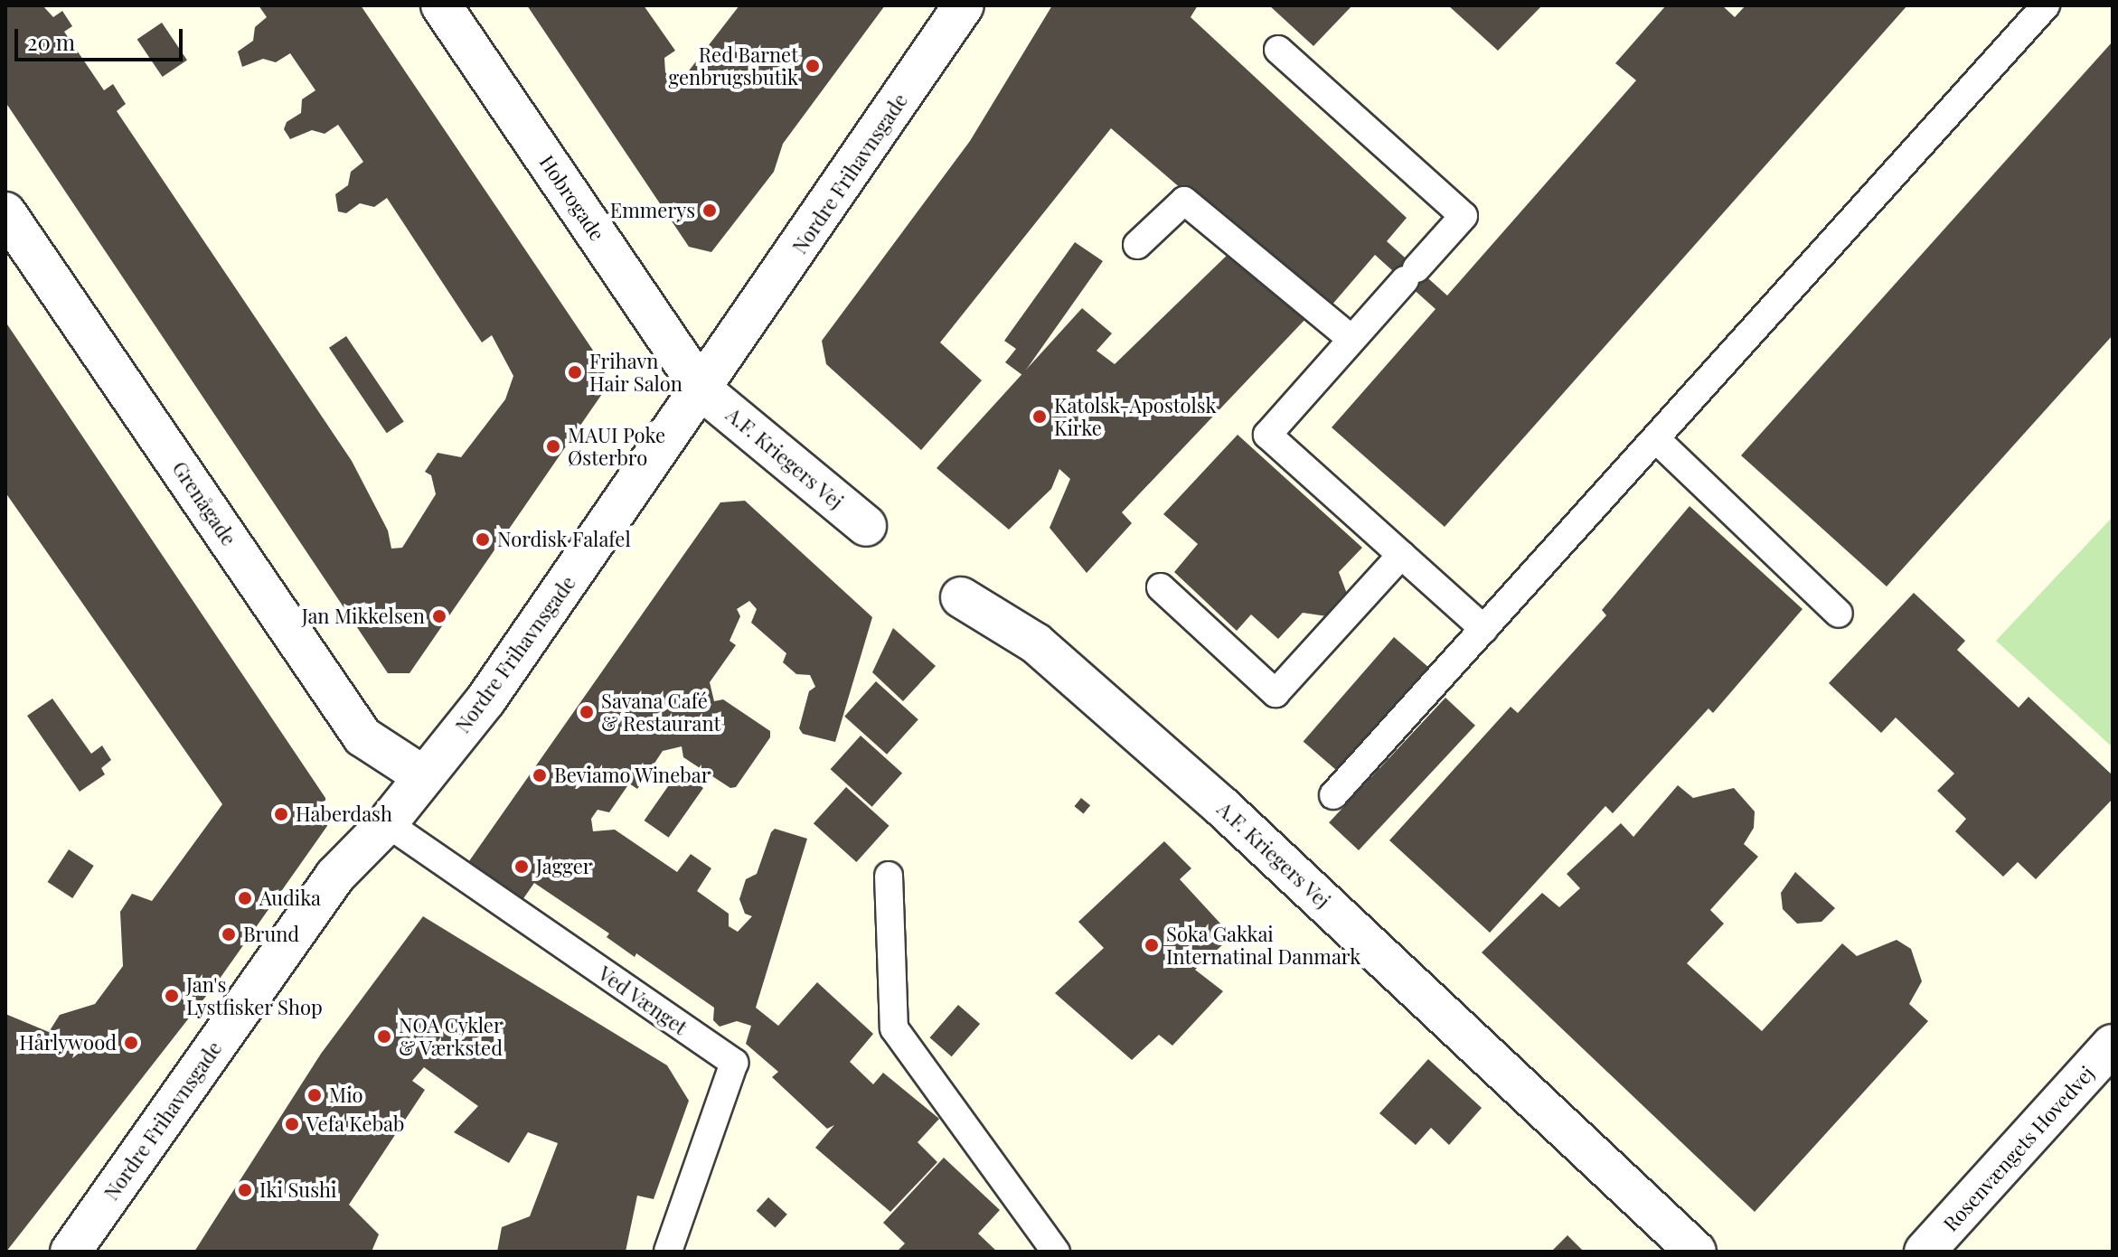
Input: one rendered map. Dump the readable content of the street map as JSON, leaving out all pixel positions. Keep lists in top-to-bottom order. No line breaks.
{"streets":{"street":["Nordre Frihavnsgade","Hobrogade","A.F. Kriegers Vej","Grenågade","Rosenvængets Hovedvej"],"lane":["Ved Vænget"]},"crossings":[["Nordre Frihavnsgade","Hobrogade"],["Nordre Frihavnsgade","A.F. Kriegers Vej"],["Nordre Frihavnsgade","Grenågade"],["Nordre Frihavnsgade","Ved Vænget"],["Hobrogade","A.F. Kriegers Vej"]],"places":["Red Barnet genbrugsbutik","Emmerys","Frihavn Hair Salon","Katolsk-Apostolsk Kirke","MAUI Poke Østerbro","Nordisk Falafel","Jan Mikkelsen","Savana Café & Restaurant","Beviamo Winebar","Haberdash","Jagger","Audika","Brund","Soka Gakkai Internatinal Danmark","Jan's Lystfisker Shop","NOA Cykler & Værksted","Hårlywood","Mio","Vefa Kebab","Iki Sushi"],"scale_bar":"20 m"}
